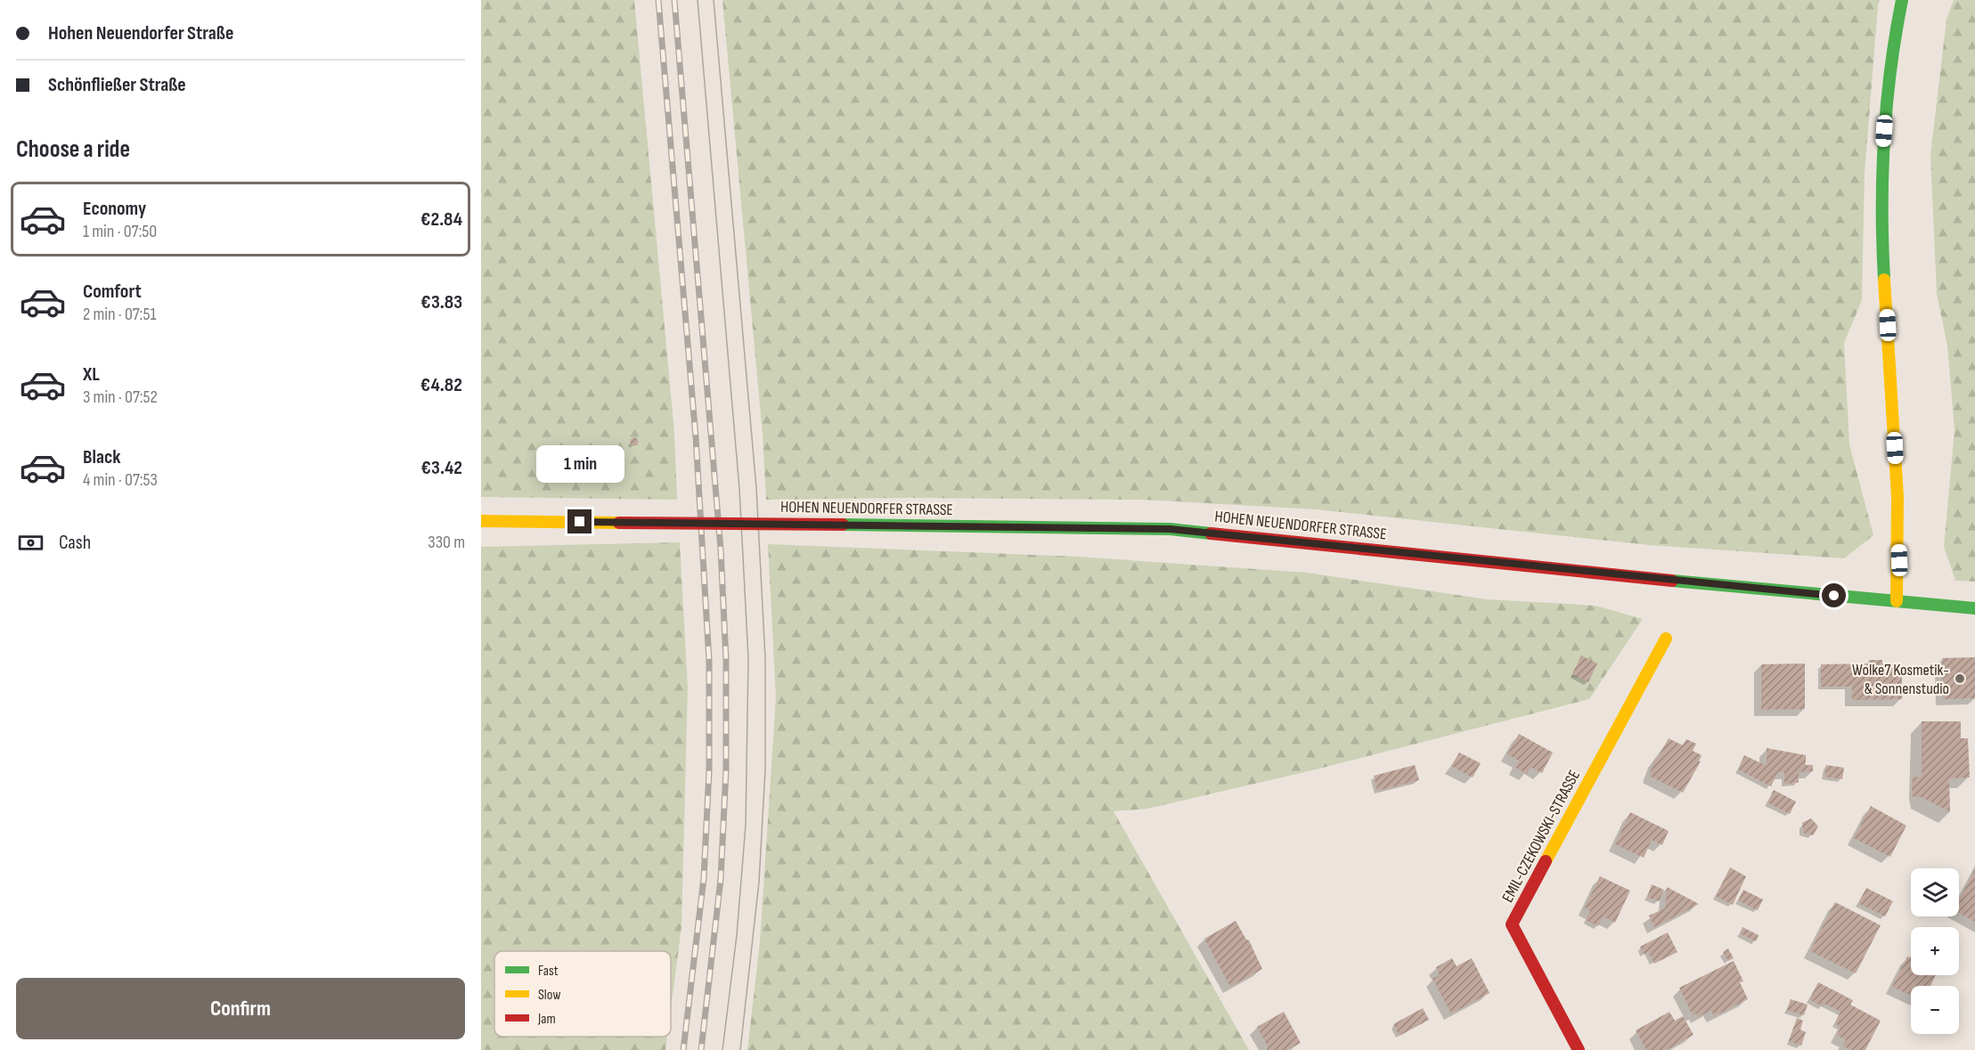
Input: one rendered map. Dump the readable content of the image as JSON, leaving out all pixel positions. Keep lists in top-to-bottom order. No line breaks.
{"streets":{"main road":["HOHEN NEUENDORFER STRASSE","EMIL-CZEKOWSKI-STRASSE"]},"places":["Wolke7 Kosmetik- & Sonnenstudio"],"legend":["Fast","Slow","Jam"],"page":{"banner":["Hohen Neuendorfer Straße","Schönfließer Straße"],"heading":"Choose a ride","list":[{"name":"Economy","note":"1 min · 07:50","value":"€2.84"},{"name":"Comfort","note":"2 min · 07:51","value":"€3.83"},{"name":"XL","note":"3 min · 07:52","value":"€4.82"},{"name":"Black","note":"4 min · 07:53","value":"€3.42"}],"bubble":"1 min","pay":["Cash","330 m"],"map_buttons":["+","−"],"buttons":"Confirm"}}
